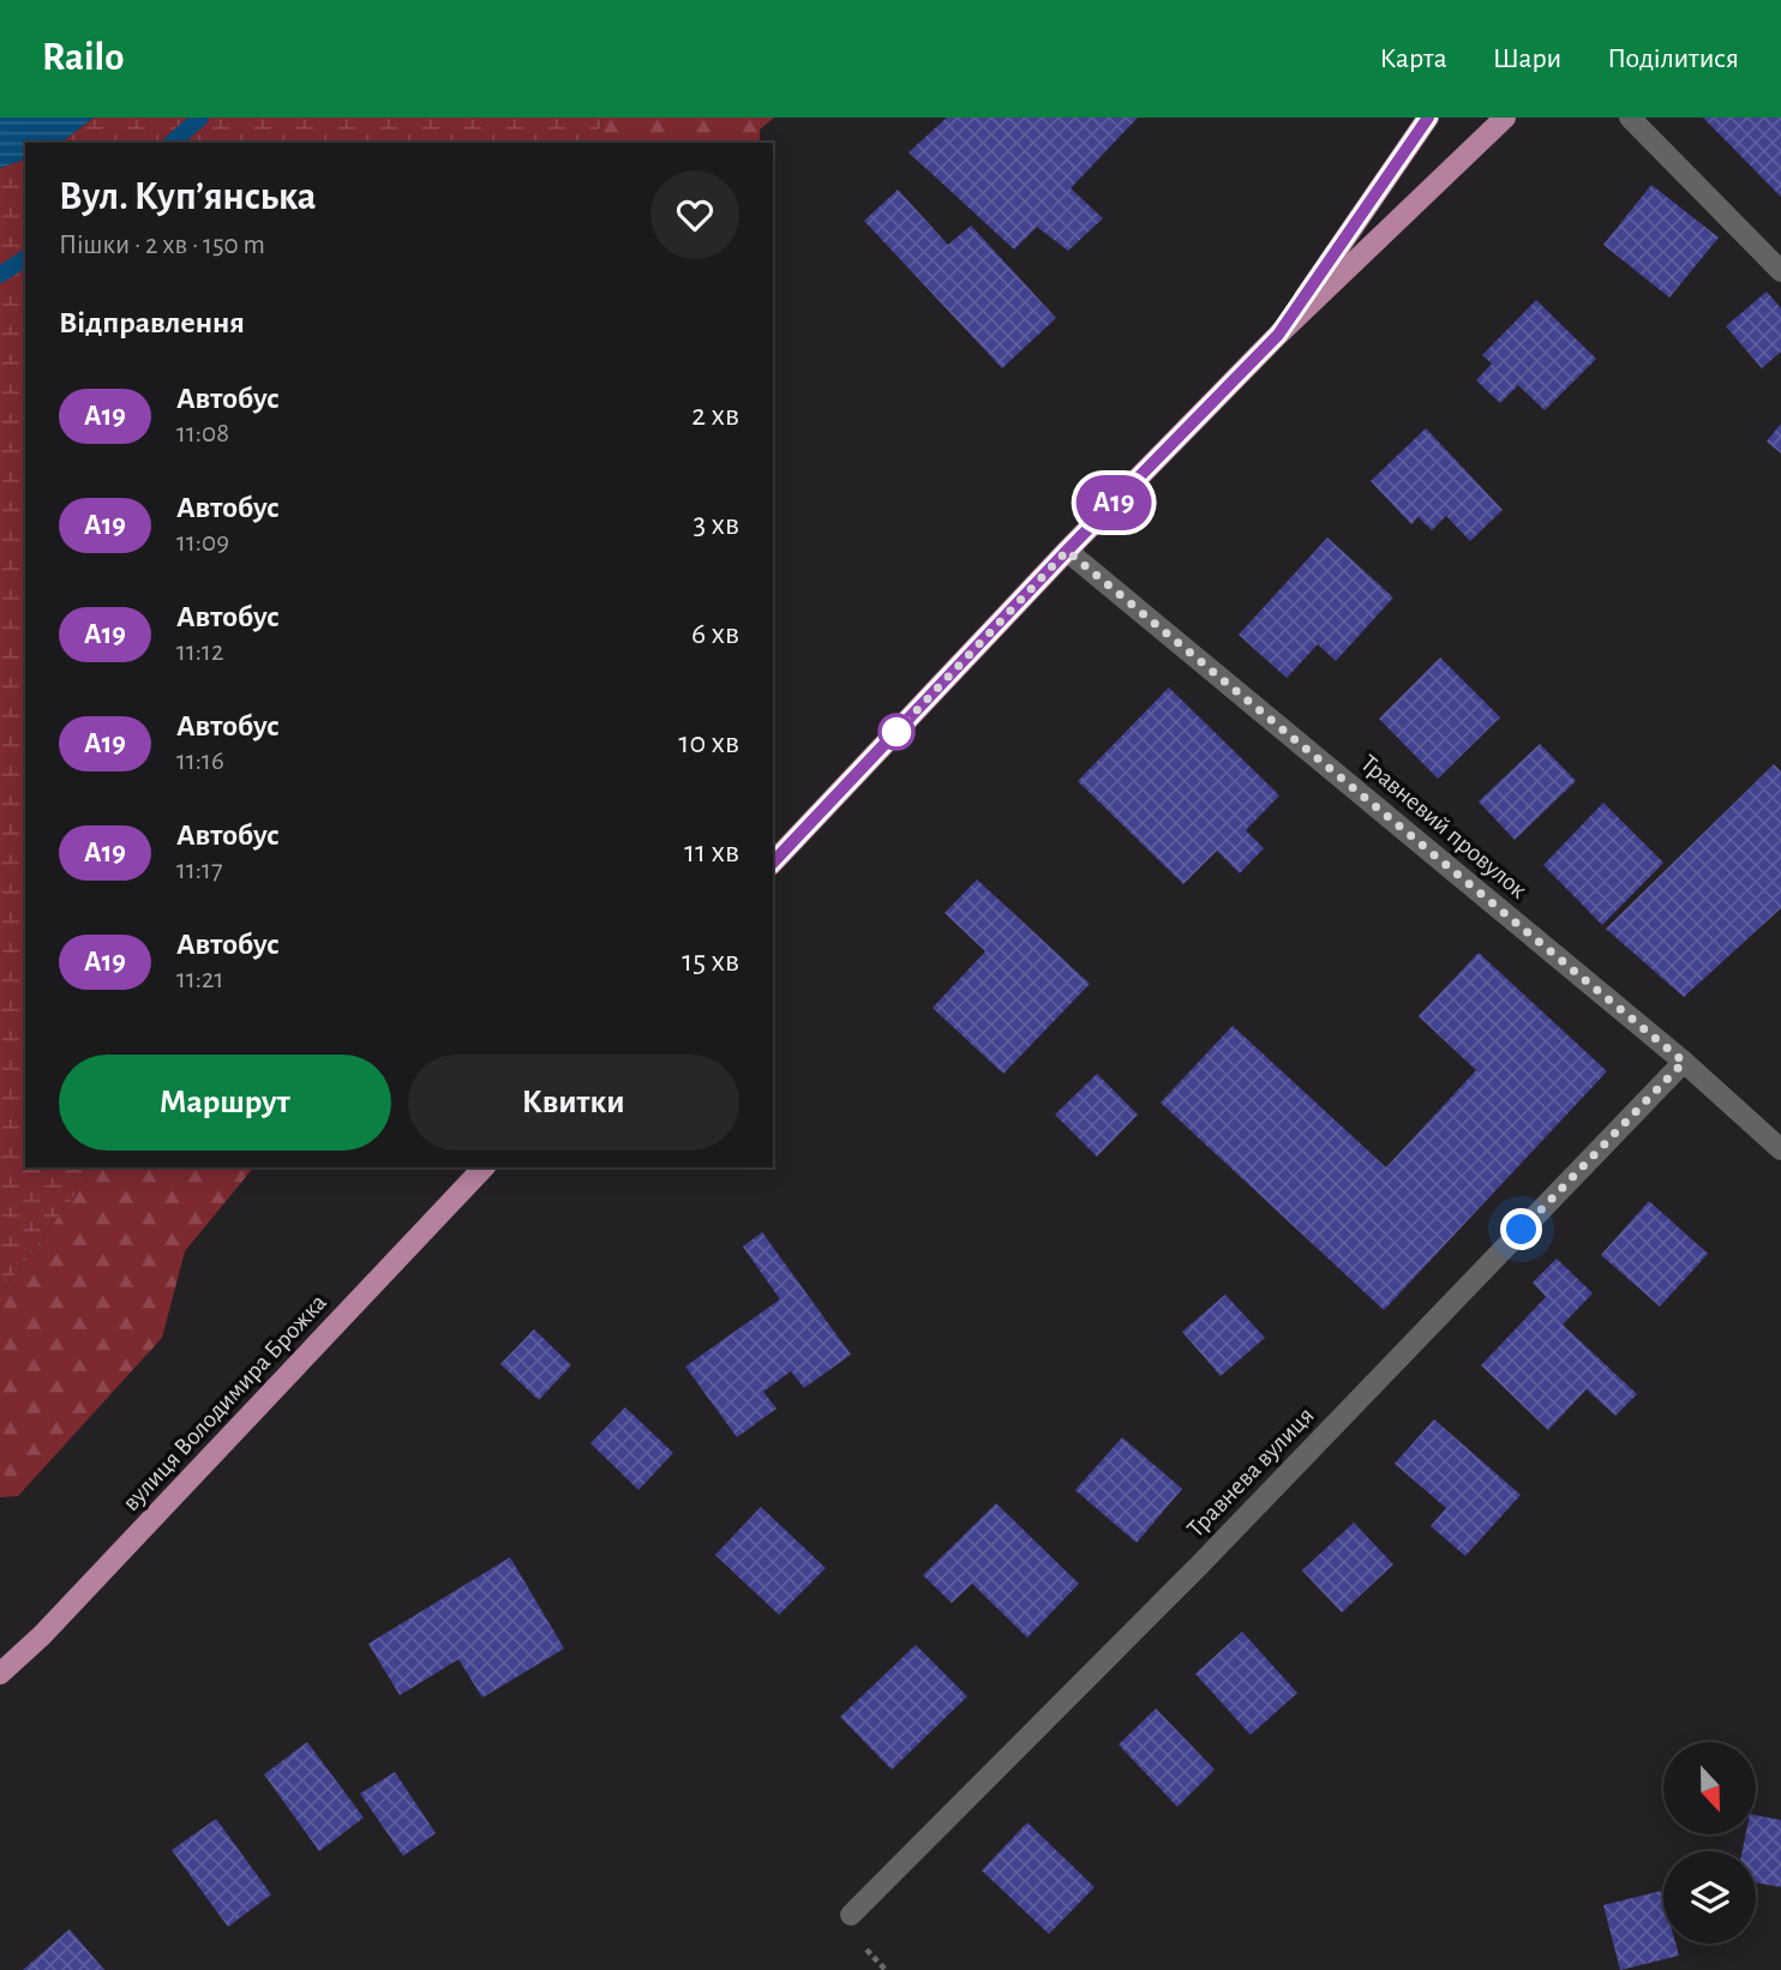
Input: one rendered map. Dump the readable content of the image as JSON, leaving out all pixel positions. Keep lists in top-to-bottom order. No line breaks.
{"streets":{"main road":["вулиця Володимира Брожка"],"street":["Травневий провулок","Травнева вулиця"]},"crossings":[["Травневий провулок","Травнева вулиця"]],"lines":["bus line А19"],"north":"bottom","page":{"header":"Railo","nav":["Карта","Шари","Поділитися"],"on_map":"А19","heading":[["Вул. Куп’янська","Пішки · 2 хв · 150 m"],"Відправлення"],"list":[{"mark":"А19","name":"Автобус","note":"11:08","value":"2 хв"},{"mark":"А19","name":"Автобус","note":"11:09","value":"3 хв"},{"mark":"А19","name":"Автобус","note":"11:12","value":"6 хв"},{"mark":"А19","name":"Автобус","note":"11:16","value":"10 хв"},{"mark":"А19","name":"Автобус","note":"11:17","value":"11 хв"},{"mark":"А19","name":"Автобус","note":"11:21","value":"15 хв"}],"buttons":["Маршрут","Квитки"]}}
